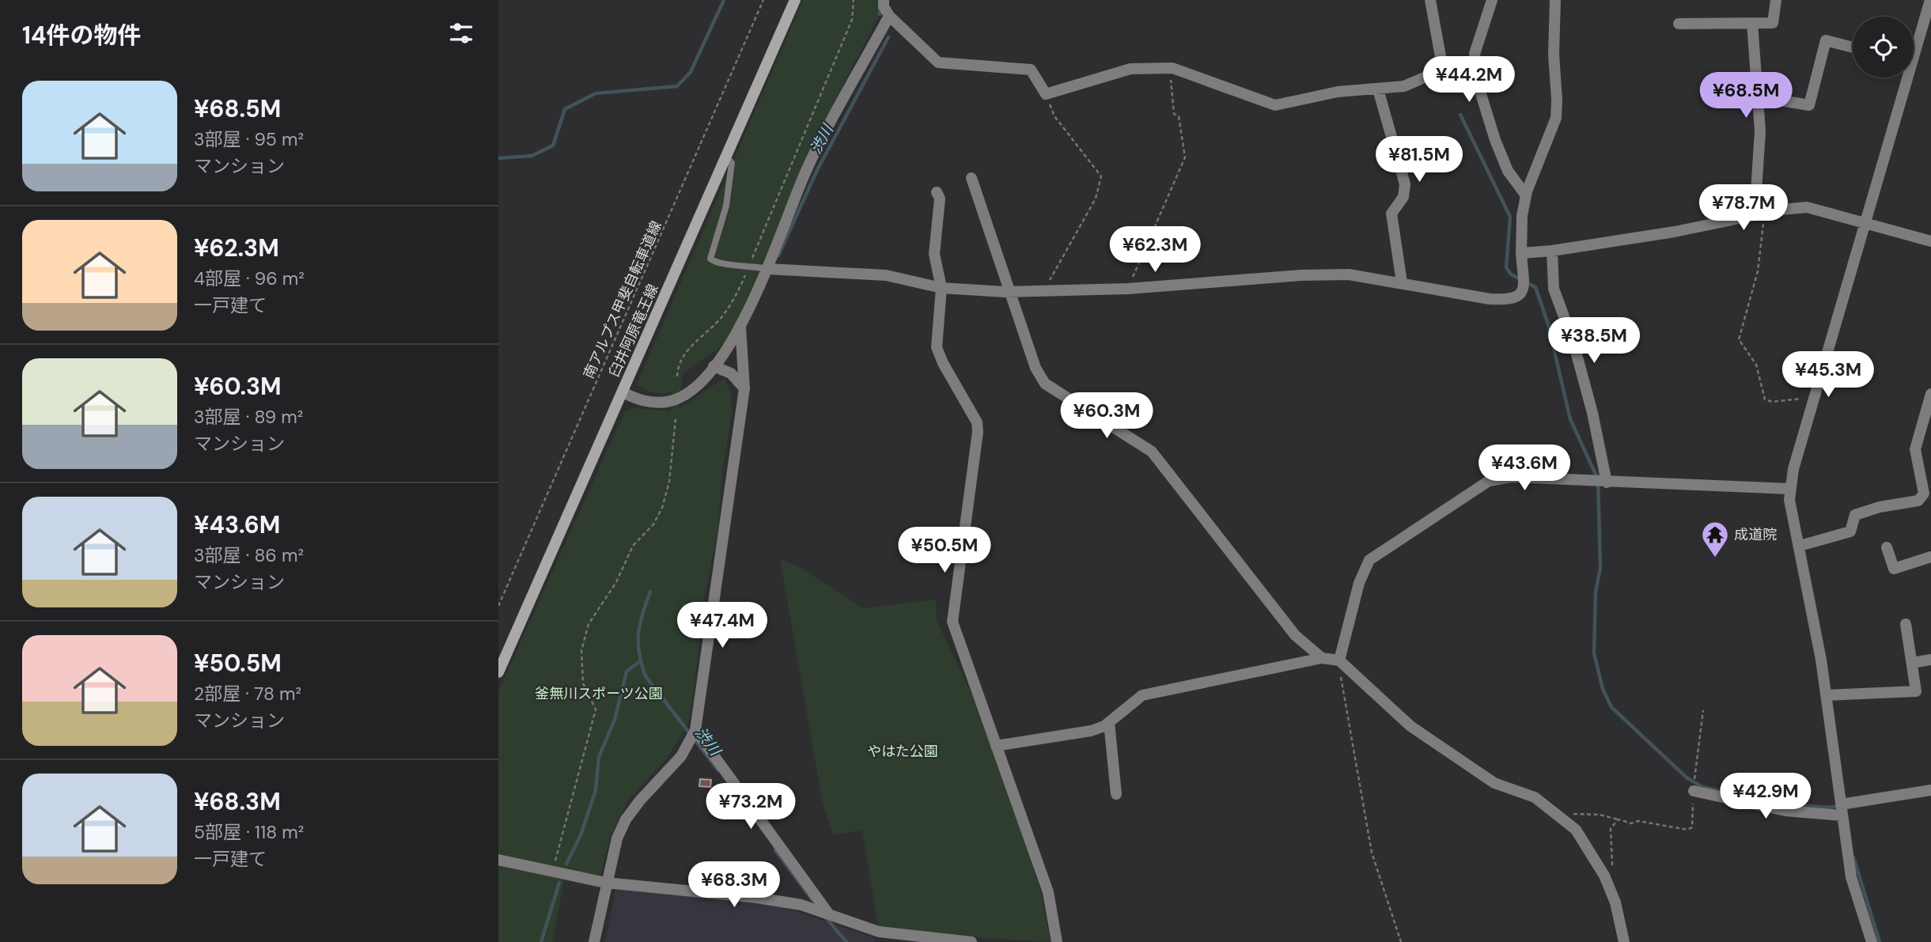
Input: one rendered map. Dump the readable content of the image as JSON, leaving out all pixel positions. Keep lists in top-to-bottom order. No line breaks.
{"streets":{"main road":["臼井阿原竜王線"],"path":["南アルプス甲斐自転車道線"]},"water":["渋川"],"parks":["釜無川スポーツ公園","やはた公園"],"places":{"temple":["成道院"]},"page":{"heading":"14件の物件","price":["¥44.2M","¥68.5M","¥81.5M","¥78.7M","¥62.3M","¥38.5M","¥45.3M","¥60.3M","¥43.6M","¥50.5M","¥47.4M","¥42.9M","¥73.2M","¥68.3M"],"list":[{"name":"¥68.5M","note":"3部屋 · 95 m² · マンション"},{"name":"¥62.3M","note":"4部屋 · 96 m² · 一戸建て"},{"name":"¥60.3M","note":"3部屋 · 89 m² · マンション"},{"name":"¥43.6M","note":"3部屋 · 86 m² · マンション"},{"name":"¥50.5M","note":"2部屋 · 78 m² · マンション"},{"name":"¥68.3M","note":"5部屋 · 118 m² · 一戸建て"}]}}
